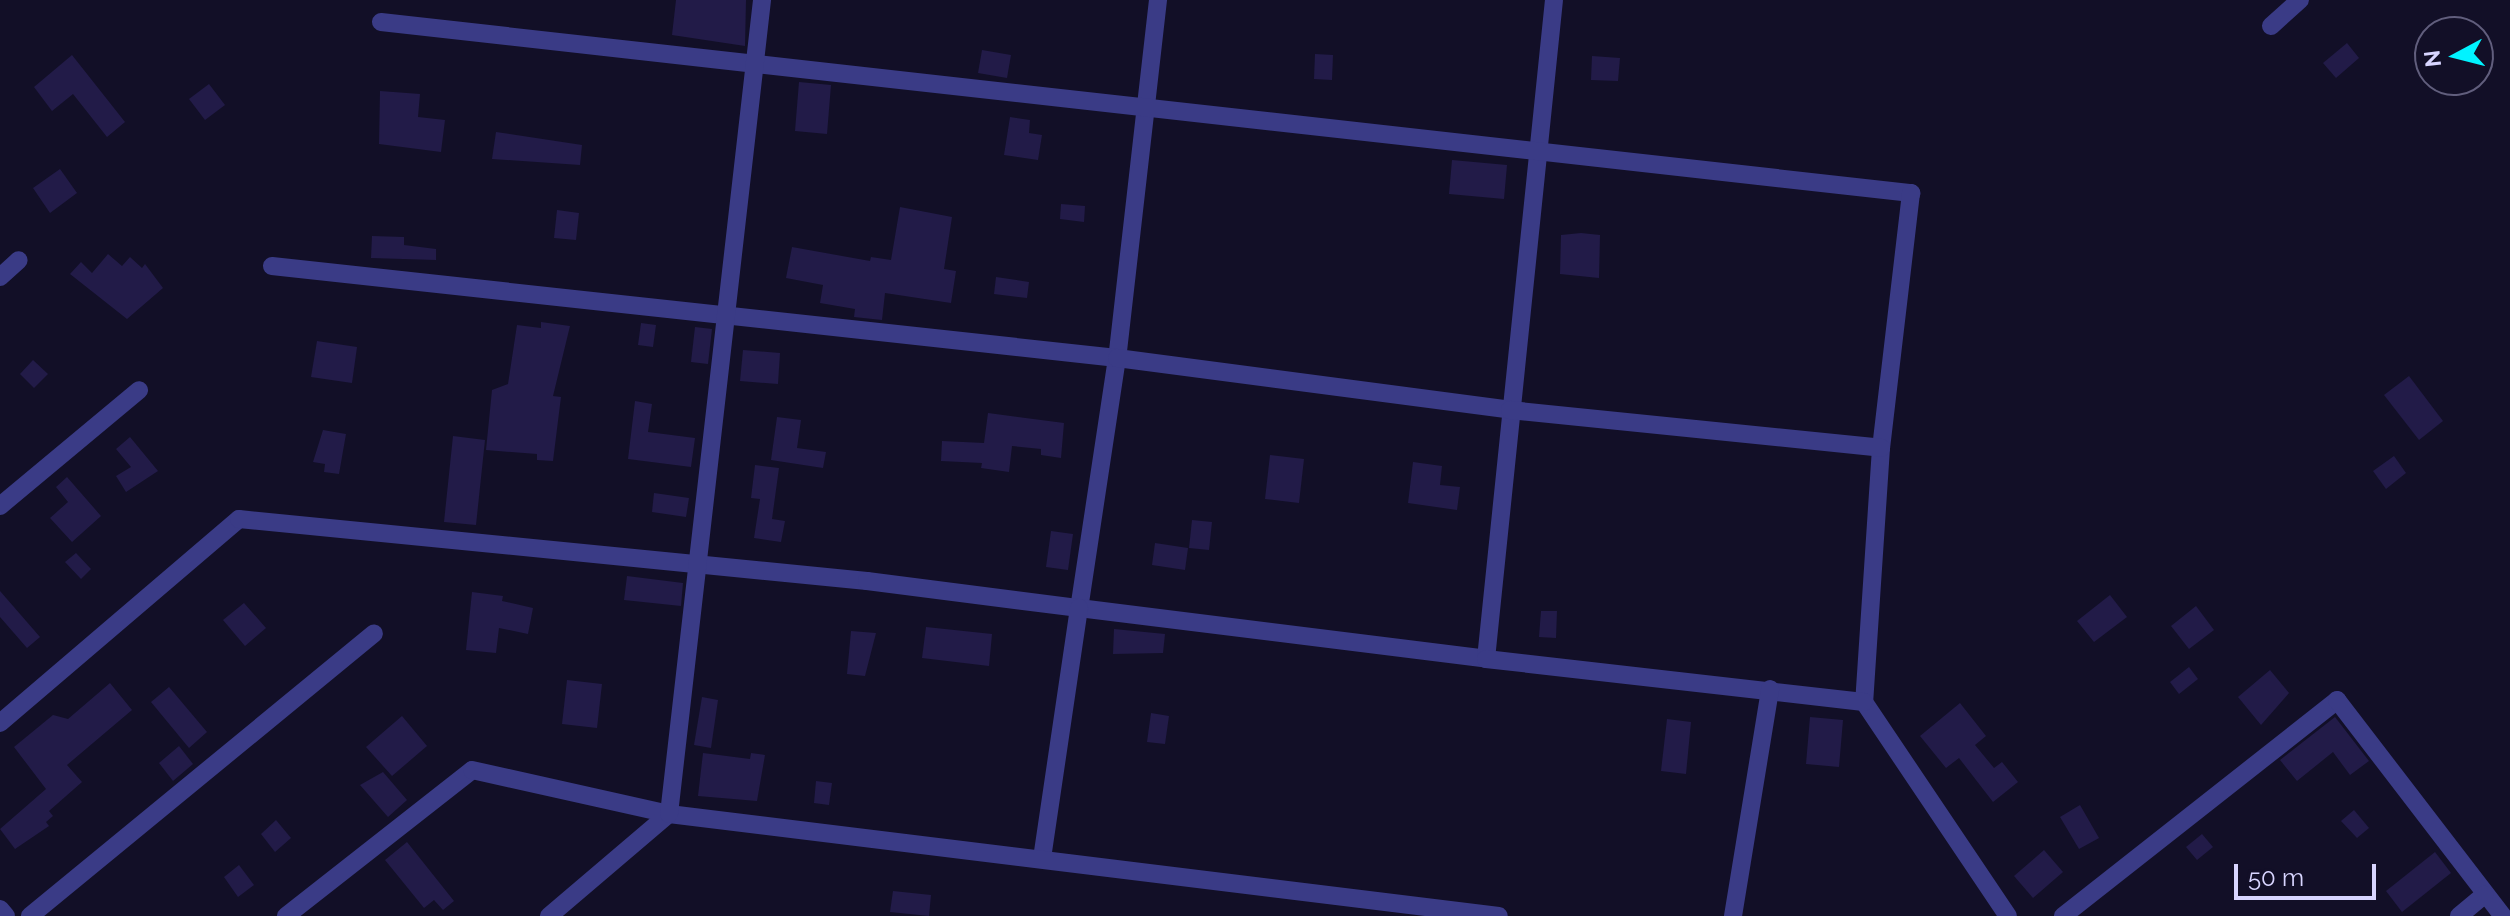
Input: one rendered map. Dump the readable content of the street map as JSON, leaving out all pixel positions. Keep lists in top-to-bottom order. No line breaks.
{"scale_bar":"50 m","north":"left"}
